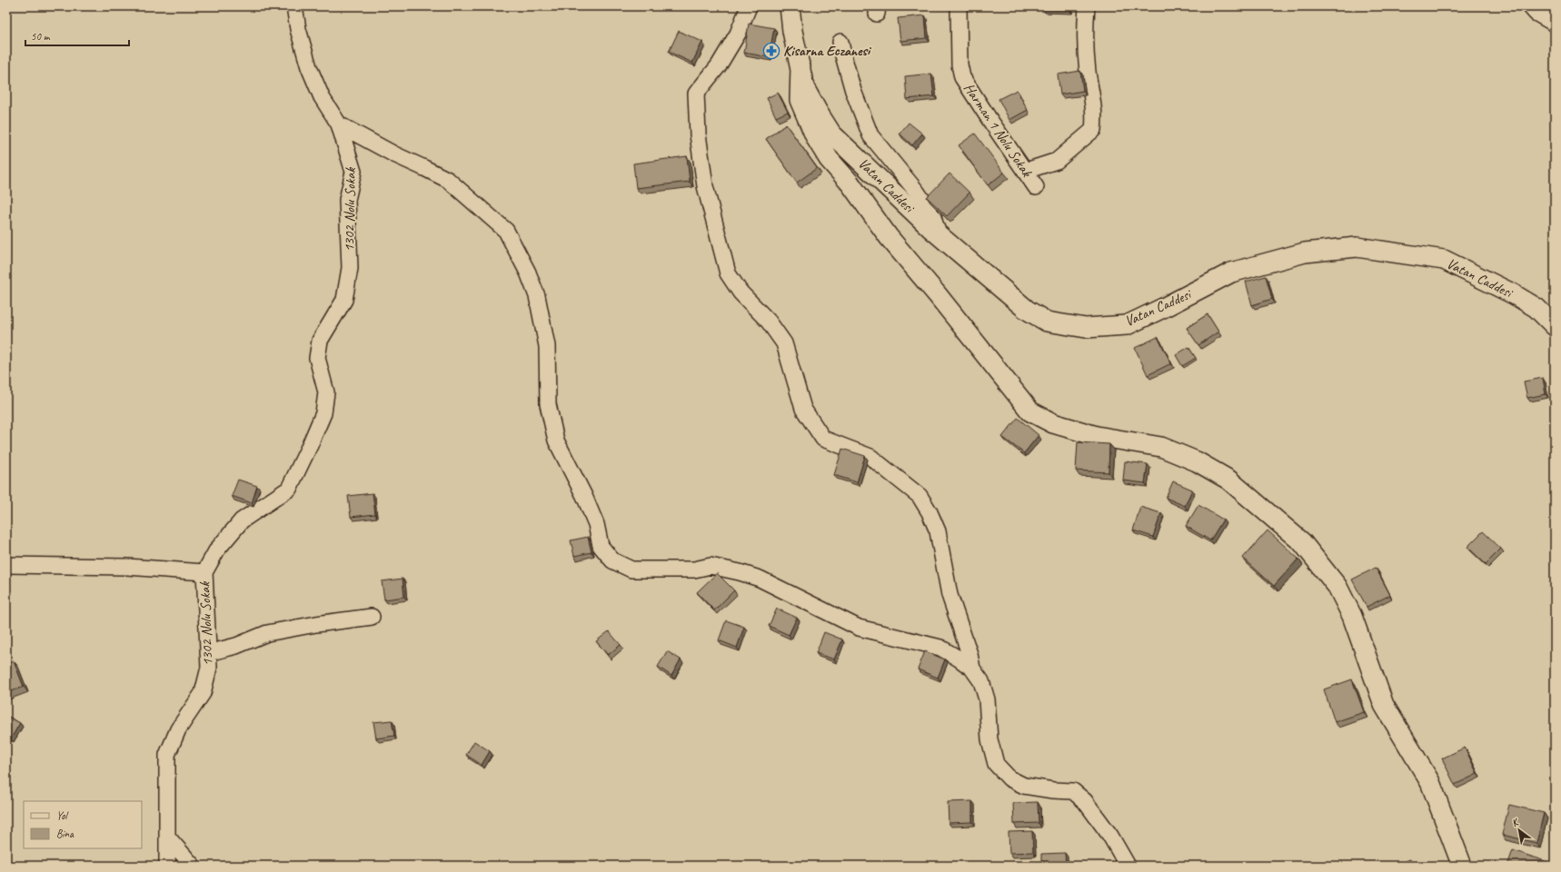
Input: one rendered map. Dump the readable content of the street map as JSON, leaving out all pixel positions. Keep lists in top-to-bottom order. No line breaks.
{"streets":{"street":["Harman 1 Nolu Sokak","Vatan Caddesi","1302 Nolu Sokak"]},"places":{"pharmacy":["Kisarna Eczanesi"]},"legend":["Yol","Bina"],"scale_bar":"50 m","north":"top left"}
